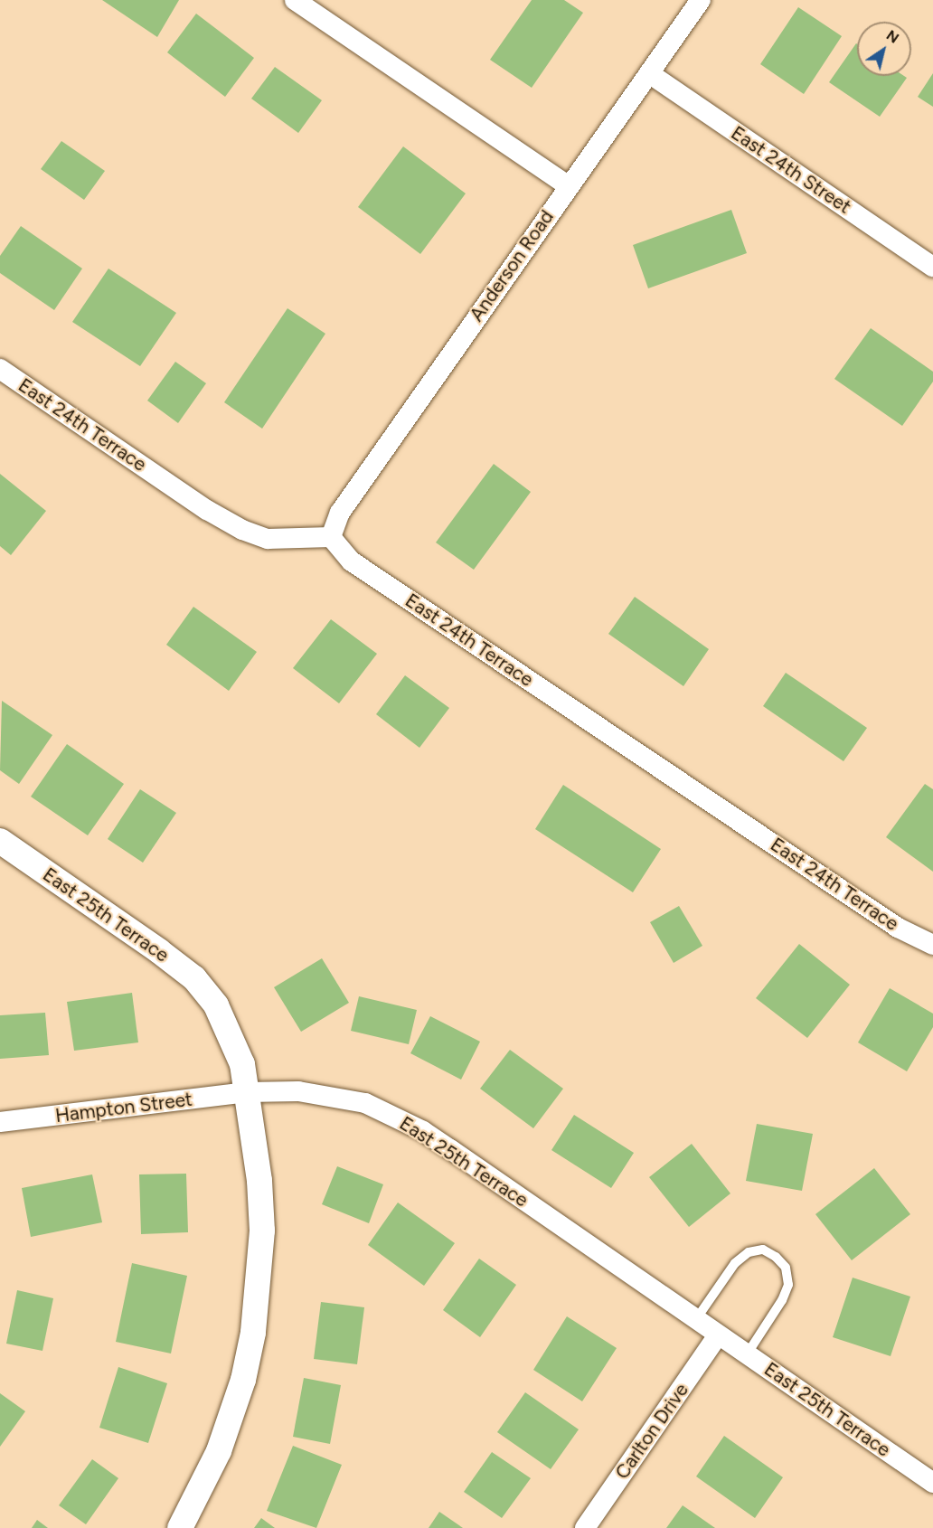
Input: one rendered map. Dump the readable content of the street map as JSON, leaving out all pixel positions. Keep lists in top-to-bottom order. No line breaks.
{"streets":{"street":["East 24th Street","Anderson Road","East 24th Terrace","East 25th Terrace","Hampton Street","Carlton Drive"]},"crossings":[["East 24th Street","Anderson Road"],["Anderson Road","East 24th Terrace"],["East 25th Terrace","Hampton Street"],["East 25th Terrace","Carlton Drive"]],"north":"top right"}
